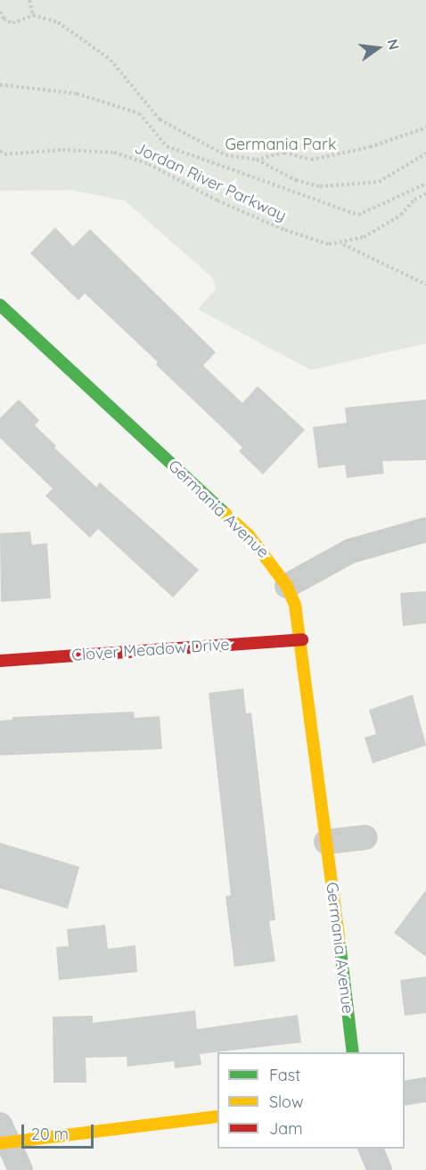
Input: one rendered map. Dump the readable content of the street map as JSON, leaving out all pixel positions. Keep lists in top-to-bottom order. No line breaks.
{"streets":{"street":["Germania Avenue","Clover Meadow Drive"],"path":["Jordan River Parkway"]},"crossings":[["Germania Avenue","Clover Meadow Drive"]],"parks":["Germania Park"],"legend":["Fast","Slow","Jam"],"scale_bar":"20 m","north":"right"}
